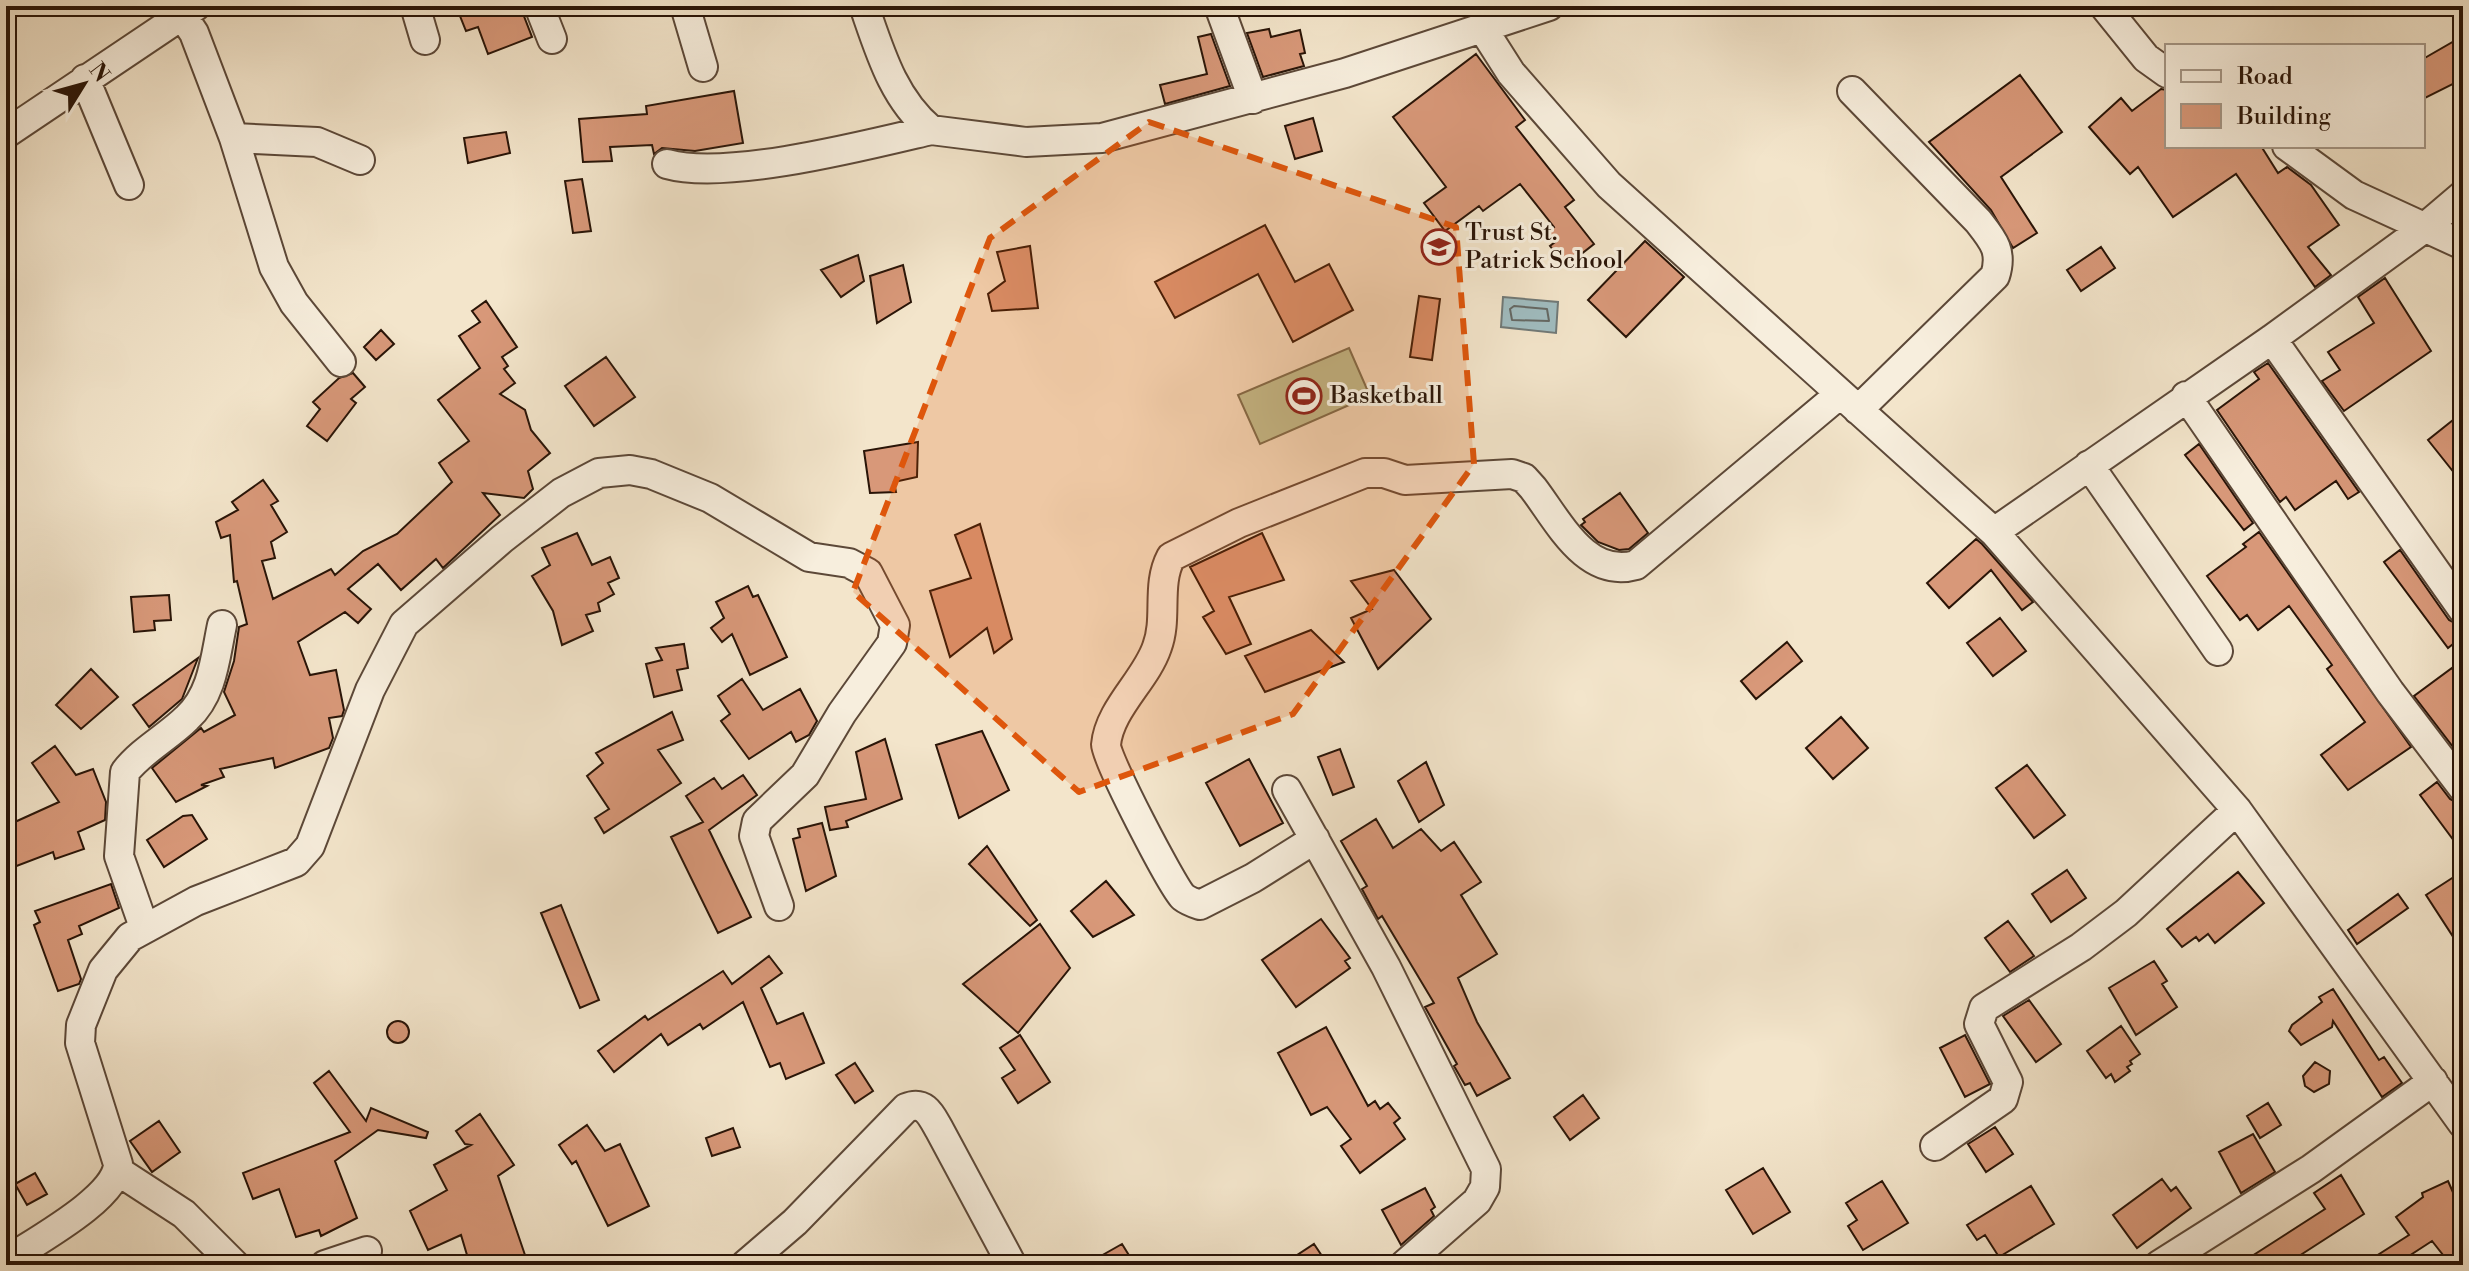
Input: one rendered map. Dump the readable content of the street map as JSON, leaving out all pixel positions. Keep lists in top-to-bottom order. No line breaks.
{"places":{"school or university":["Trust St. Patrick School"],"sports":["Basketball"]},"legend":["Road","Building"],"north":"top right"}
